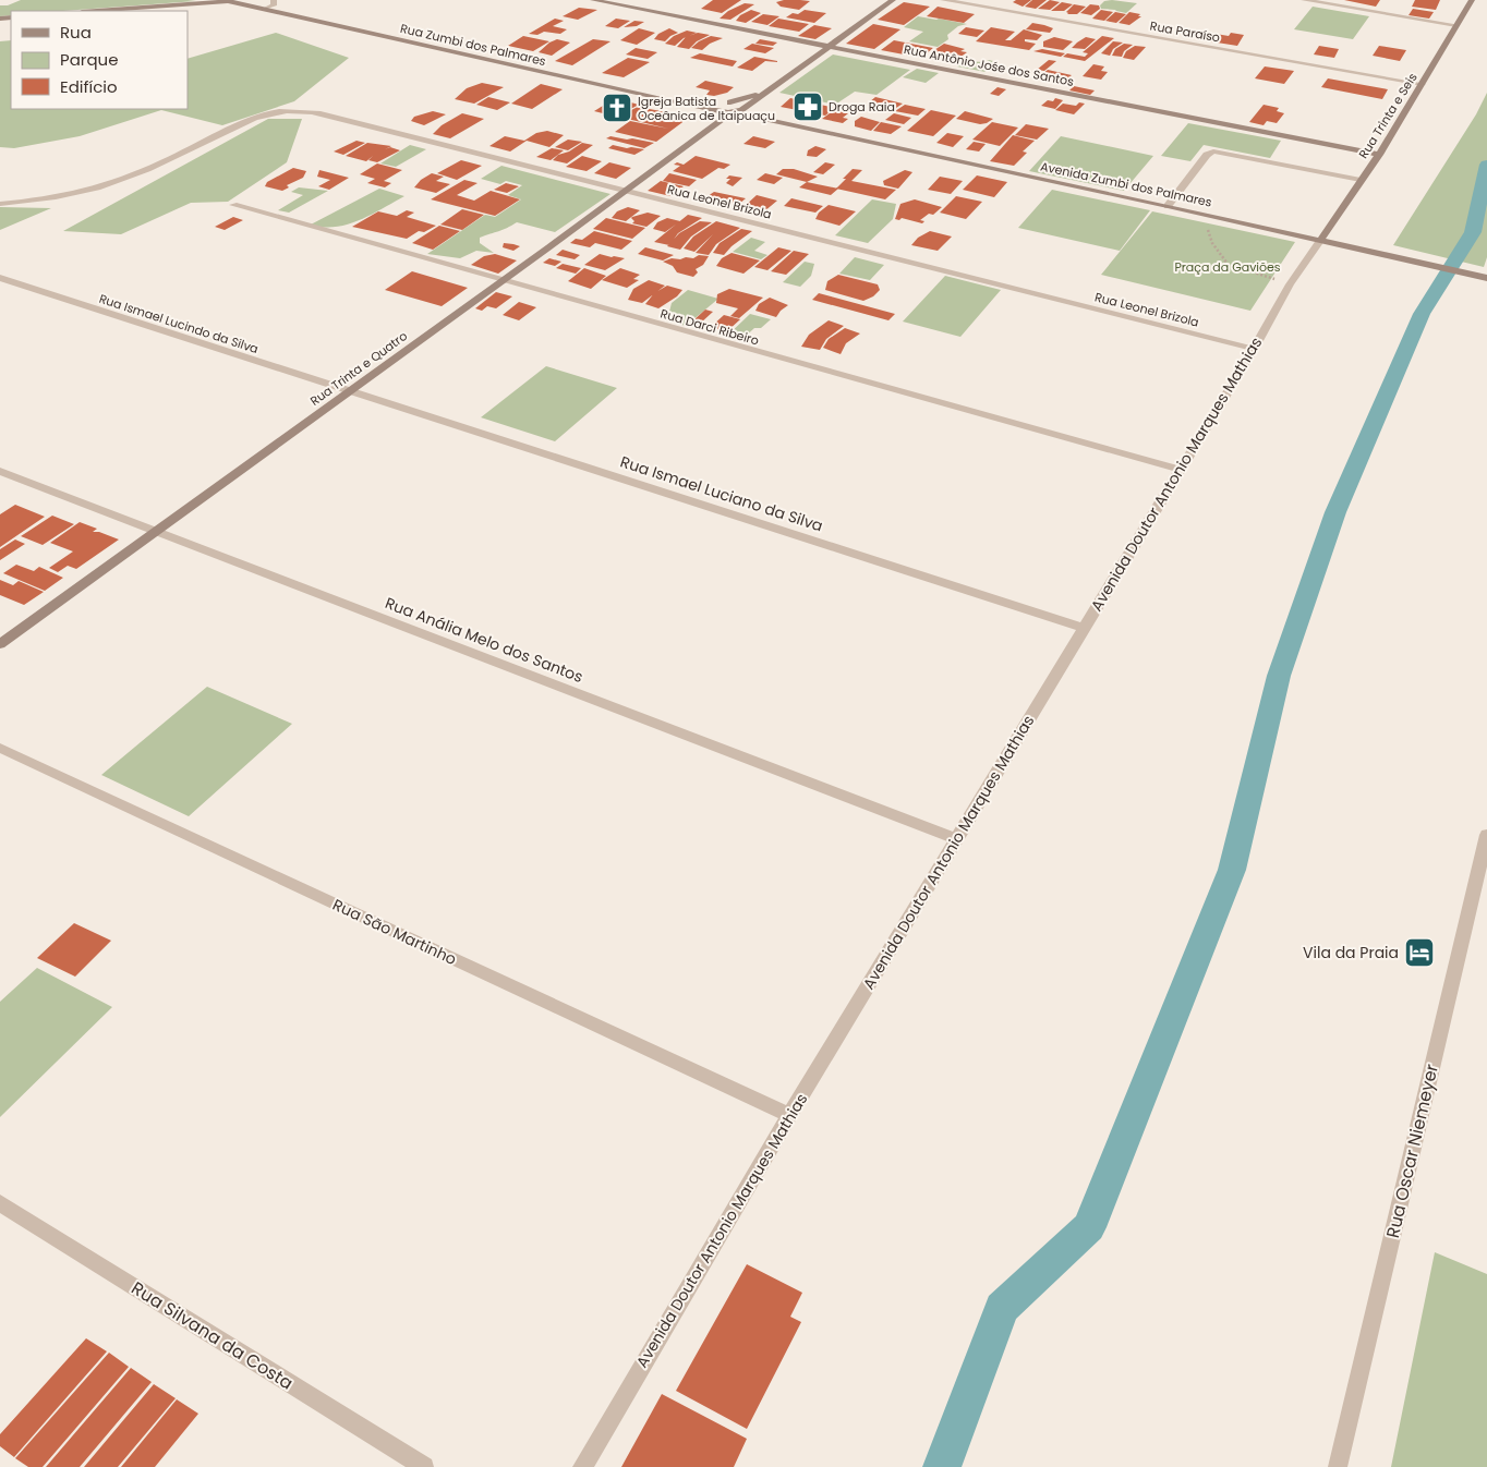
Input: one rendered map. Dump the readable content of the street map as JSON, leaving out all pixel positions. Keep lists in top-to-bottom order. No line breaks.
{"streets":{"street":["Rua Paraíso","Rua Zumbi dos Palmares","Rua Antônio Jośe dos Santos","Rua Trinta e Seis","Avenida Zumbi dos Palmares","Rua Leonel Brizola","Rua Ismael Lucindo da Silva","Rua Darci Ribeiro","Rua Trinta e Quatro","Avenida Doutor Antonio Marques Mathias","Rua Ismael Luciano da Silva","Rua Anália Melo dos Santos","Rua São Martinho","Rua Oscar Niemeyer","Rua Silvana da Costa"]},"crossings":[["Rua Paraíso","Rua Trinta e Seis"],["Rua Zumbi dos Palmares","Avenida Zumbi dos Palmares"],["Rua Zumbi dos Palmares","Rua Trinta e Quatro"],["Rua Antônio Jośe dos Santos","Rua Trinta e Seis"],["Rua Trinta e Seis","Avenida Zumbi dos Palmares"],["Rua Trinta e Seis","Avenida Doutor Antonio Marques Mathias"],["Avenida Zumbi dos Palmares","Avenida Doutor Antonio Marques Mathias"],["Rua Leonel Brizola","Rua Trinta e Quatro"],["Rua Leonel Brizola","Avenida Doutor Antonio Marques Mathias"],["Rua Ismael Lucindo da Silva","Rua Trinta e Quatro"],["Rua Ismael Lucindo da Silva","Rua Ismael Luciano da Silva"],["Rua Darci Ribeiro","Rua Trinta e Quatro"],["Rua Darci Ribeiro","Avenida Doutor Antonio Marques Mathias"],["Rua Trinta e Quatro","Rua Ismael Luciano da Silva"],["Rua Trinta e Quatro","Rua Anália Melo dos Santos"],["Avenida Doutor Antonio Marques Mathias","Rua Ismael Luciano da Silva"],["Avenida Doutor Antonio Marques Mathias","Rua Anália Melo dos Santos"],["Avenida Doutor Antonio Marques Mathias","Rua São Martinho"]],"parks":["Praça da Gaviões"],"places":{"pharmacy":["Droga Raia"],"church":["Igreja Batista Oceânica de Itaipuaçu"],"hotel":["Vila da Praia"]},"legend":["Rua","Parque","Edifício"]}
